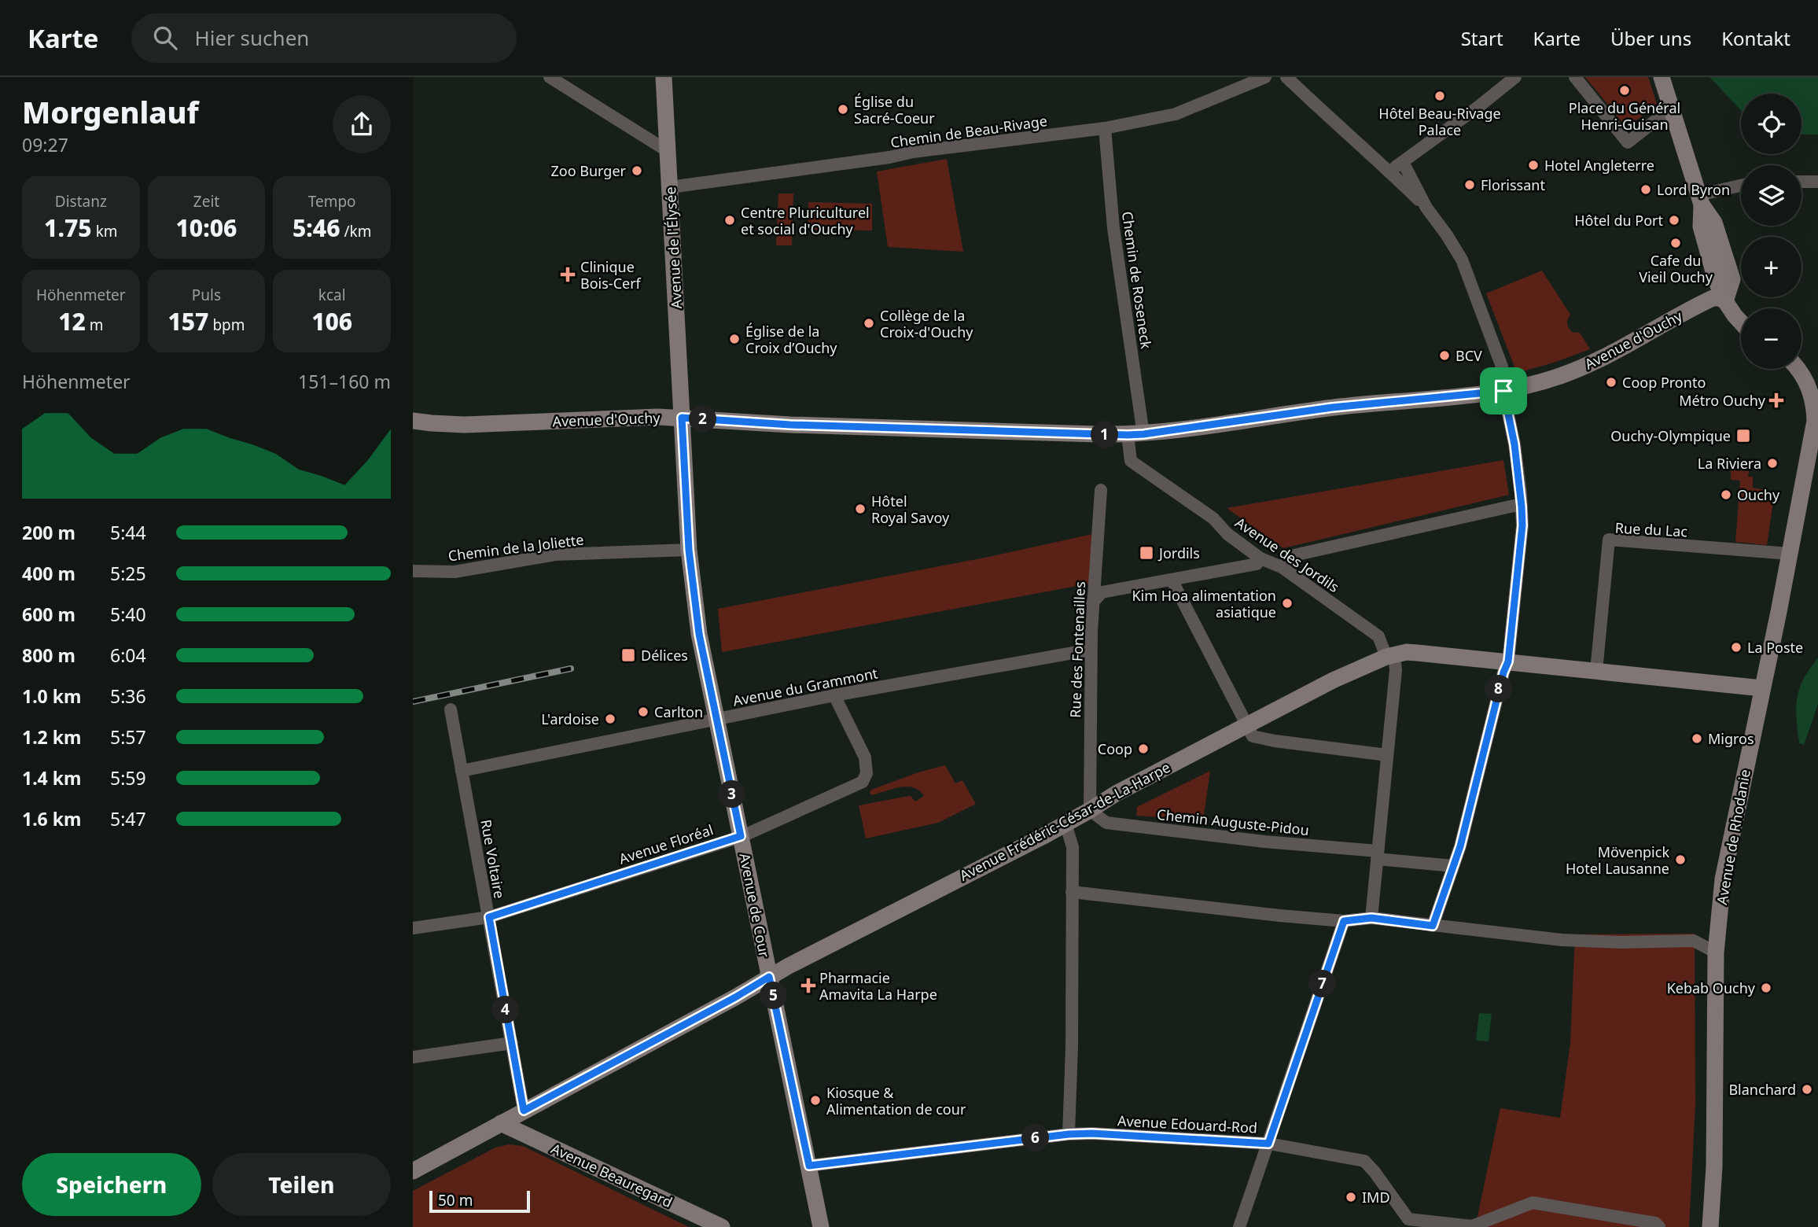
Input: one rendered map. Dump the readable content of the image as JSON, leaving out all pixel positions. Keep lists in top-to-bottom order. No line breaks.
{"streets":{"street":["Chemin de Beau-Rivage","Avenue de l'Élysée","Chemin de Roseneck","Avenue d'Ouchy","Rue du Lac","Chemin de la Joliette","Avenue des Jordils","Rue des Fontenailles","Avenue du Grammont","Avenue Frédéric-César-de-La-Harpe","Chemin Auguste-Pidou","Avenue de Rhodanie","Avenue Floréal","Rue Voltaire","Avenue de Cour","Avenue Edouard-Rod","Avenue Beauregard"]},"crossings":[["Chemin de Beau-Rivage","Avenue de l'Élysée"],["Chemin de Beau-Rivage","Chemin de Roseneck"],["Avenue de l'Élysée","Avenue d'Ouchy"],["Avenue de l'Élysée","Avenue de Cour"],["Chemin de Roseneck","Avenue d'Ouchy"],["Chemin de Roseneck","Avenue des Jordils"],["Avenue d'Ouchy","Avenue des Jordils"],["Avenue d'Ouchy","Avenue de Cour"],["Rue du Lac","Avenue Frédéric-César-de-La-Harpe"],["Rue du Lac","Avenue de Rhodanie"],["Chemin de la Joliette","Avenue de Cour"],["Avenue des Jordils","Avenue Frédéric-César-de-La-Harpe"],["Rue des Fontenailles","Avenue du Grammont"],["Rue des Fontenailles","Avenue Frédéric-César-de-La-Harpe"],["Rue des Fontenailles","Chemin Auguste-Pidou"],["Avenue du Grammont","Avenue Floréal"],["Avenue du Grammont","Rue Voltaire"],["Avenue du Grammont","Avenue de Cour"],["Avenue Frédéric-César-de-La-Harpe","Chemin Auguste-Pidou"],["Avenue Frédéric-César-de-La-Harpe","Avenue de Rhodanie"],["Avenue Frédéric-César-de-La-Harpe","Rue Voltaire"],["Avenue Frédéric-César-de-La-Harpe","Avenue de Cour"],["Avenue Frédéric-César-de-La-Harpe","Avenue Beauregard"],["Avenue Floréal","Rue Voltaire"],["Avenue Floréal","Avenue de Cour"],["Avenue de Cour","Avenue Edouard-Rod"]],"places":{"other":["Place du Général Henri-Guisan","Hôtel Beau-Rivage Palace","Église du Sacré-Coeur","Hotel Angleterre","Zoo Burger","Florissant","Lord Byron","Centre Pluriculturel et social d'Ouchy","Hôtel du Port","Cafe du Vieil Ouchy","Collège de la Croix-d'Ouchy","Église de la Croix d’Ouchy","BCV","Coop Pronto","La Riviera","Ouchy","Hôtel Royal Savoy","Kim Hoa alimentation asiatique","La Poste","Carlton","L'ardoise","Migros","Coop","Mövenpick Hotel Lausanne","Kebab Ouchy","Blanchard","Kiosque & Alimentation de cour","IMD"],"health":["Clinique Bois-Cerf","Métro Ouchy","Pharmacie Amavita La Harpe"],"transit":["Ouchy-Olympique","Jordils","Délices"]},"scale_bar":"50 m","page":{"header":"Karte","search":"Hier suchen","nav":["Start","Karte","Über uns","Kontakt"],"heading":["Morgenlauf","09:27"],"map_buttons":["+","−"],"stats":[["Distanz","1.75 km"],["Zeit","10:06"],["Tempo","5:46 /km"],["Höhenmeter","12 m"],["Puls","157 bpm"],["kcal","106"]],"chart":["Höhenmeter","151–160 m"],"pins":["2","1","8","3","7","5","4","6"],"list":[{"name":"200 m","note":"5:44"},{"name":"400 m","note":"5:25"},{"name":"600 m","note":"5:40"},{"name":"800 m","note":"6:04"},{"name":"1.0 km","note":"5:36"},{"name":"1.2 km","note":"5:57"},{"name":"1.4 km","note":"5:59"},{"name":"1.6 km","note":"5:47"}],"buttons":["Speichern","Teilen"],"scale":"50 m"}}
